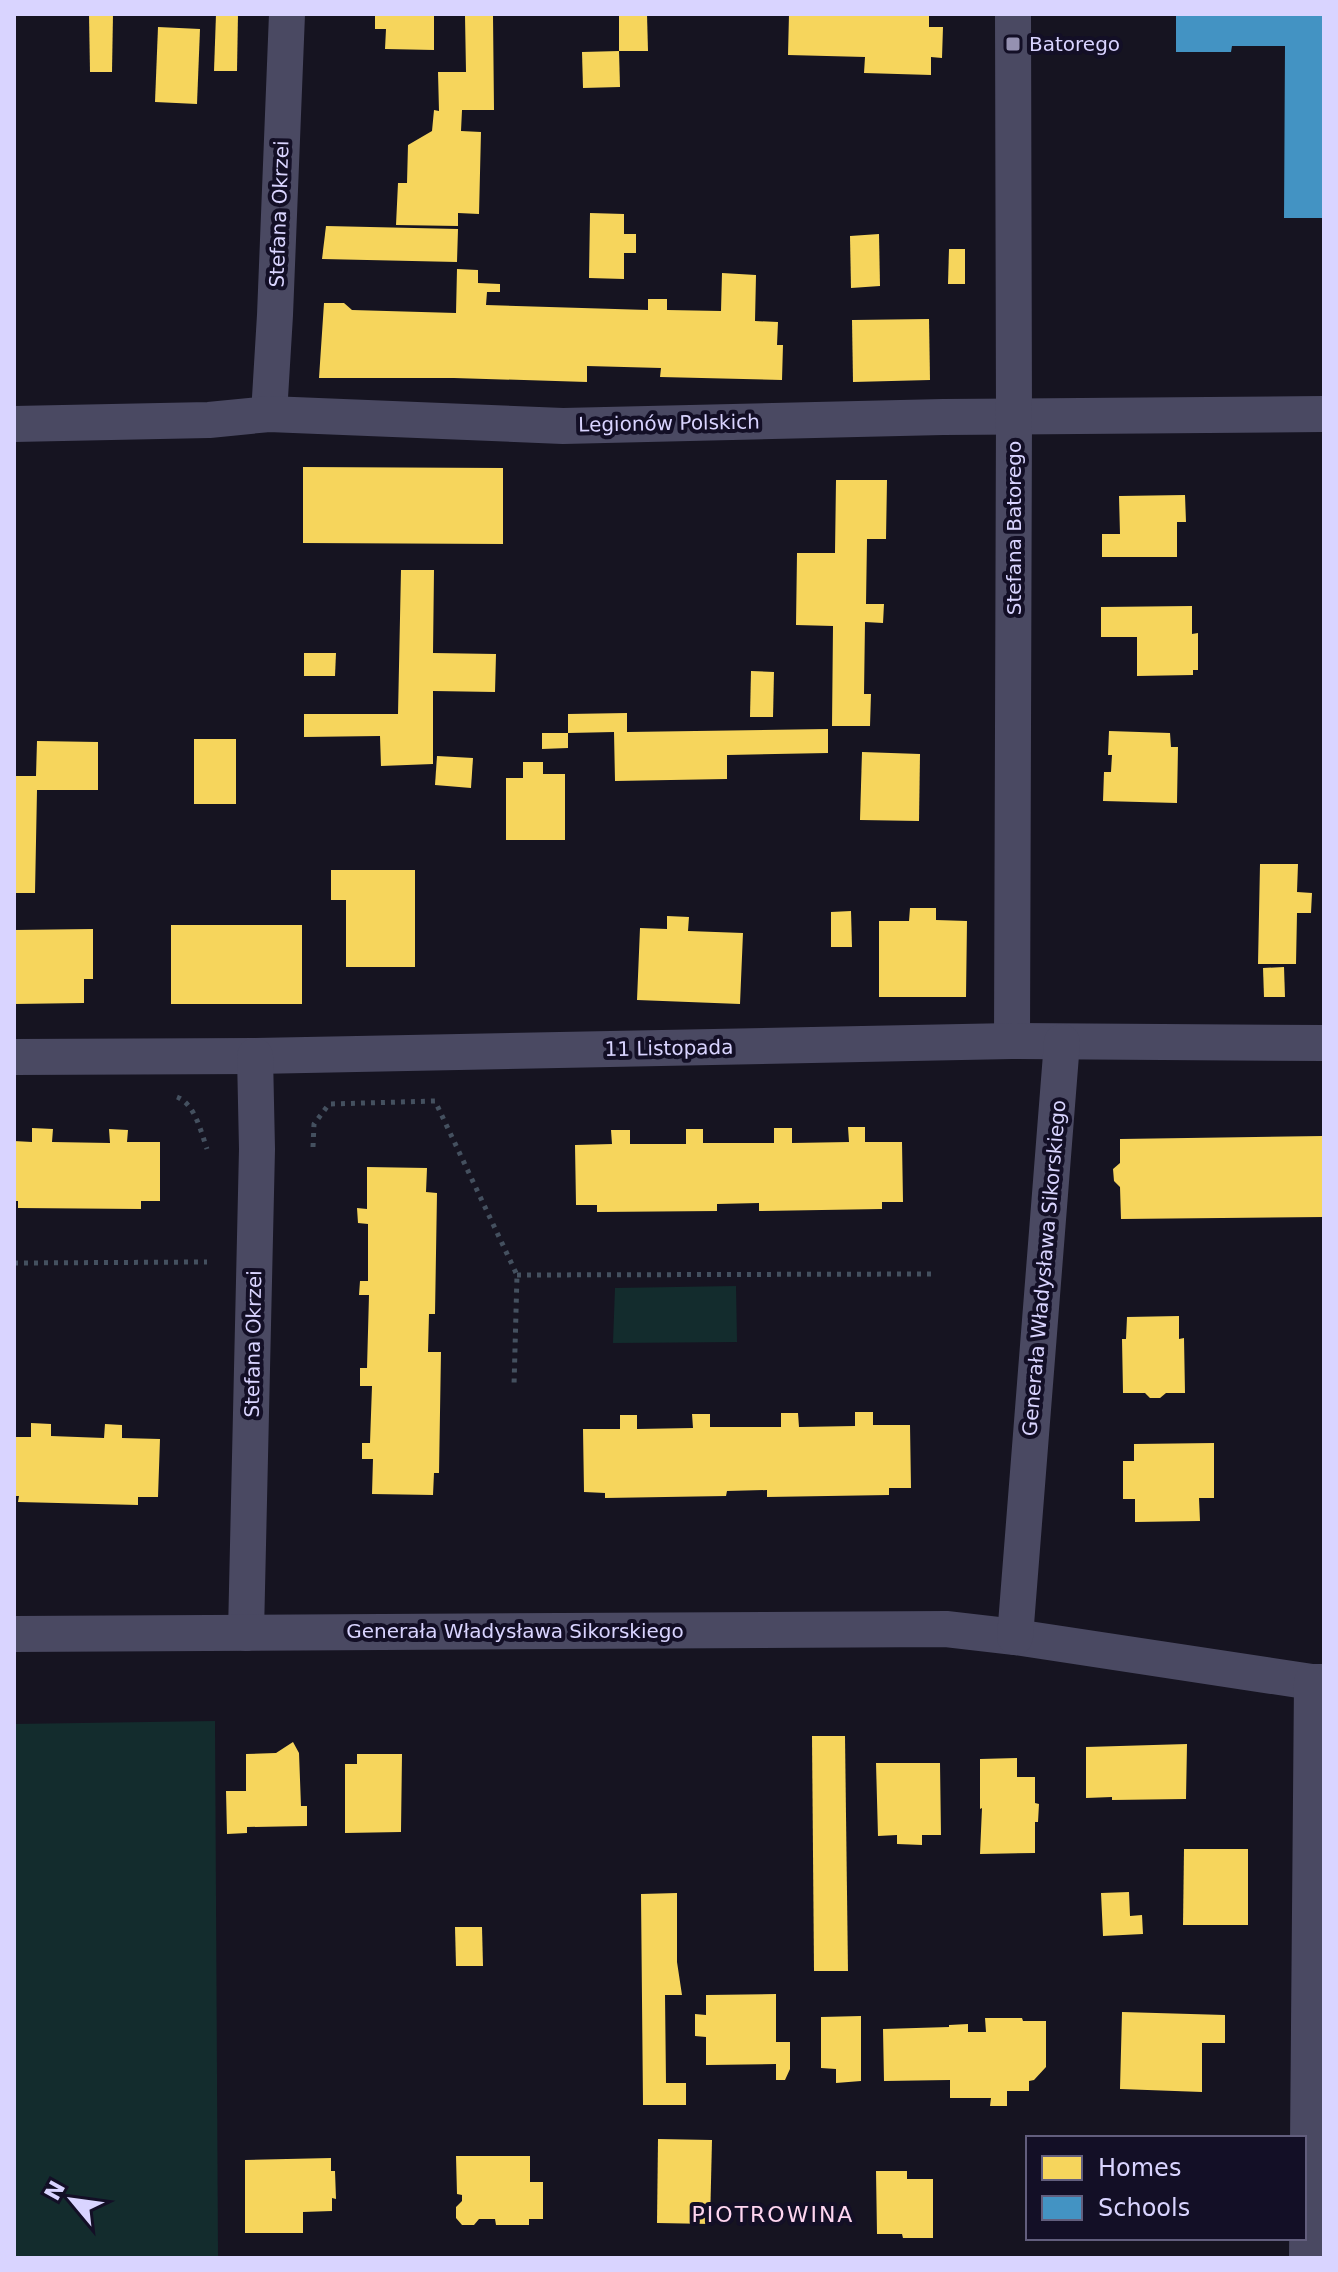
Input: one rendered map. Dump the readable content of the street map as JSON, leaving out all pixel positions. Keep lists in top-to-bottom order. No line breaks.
{"streets":{"street":["Stefana Okrzei","Legionów Polskich","Stefana Batorego","11 Listopada","Generała Władysława Sikorskiego"]},"crossings":[["Stefana Okrzei","Legionów Polskich"],["Stefana Okrzei","11 Listopada"],["Stefana Okrzei","Generała Władysława Sikorskiego"],["Legionów Polskich","Stefana Batorego"],["Stefana Batorego","11 Listopada"],["11 Listopada","Generała Władysława Sikorskiego"]],"districts":["PIOTROWINA"],"places":{"transit":["Batorego"]},"legend":["Homes","Schools"],"north":"top left"}
